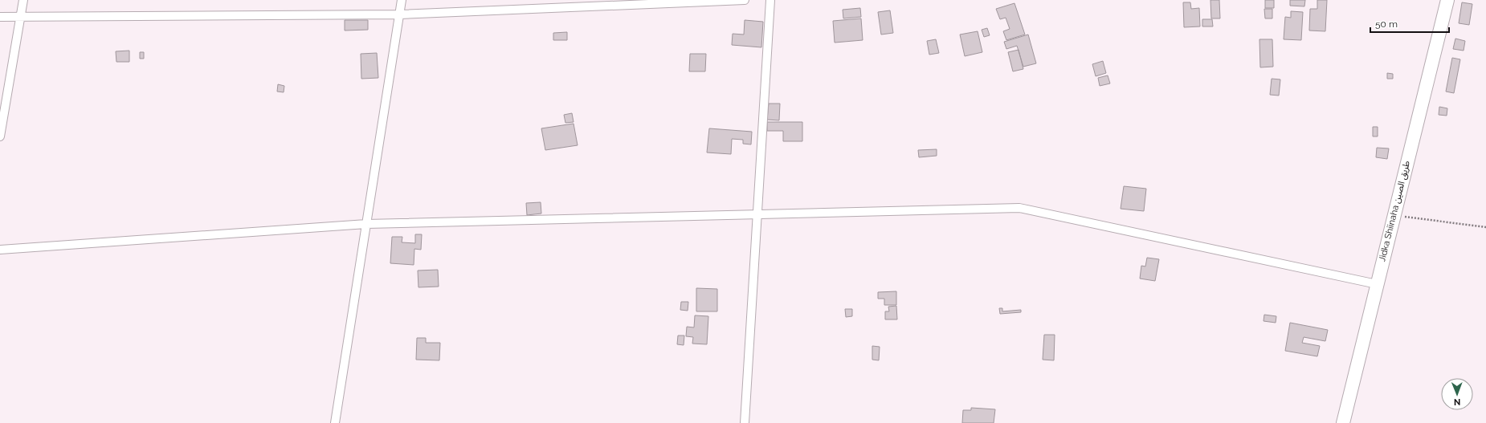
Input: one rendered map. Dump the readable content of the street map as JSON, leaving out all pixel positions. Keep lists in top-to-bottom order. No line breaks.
{"streets":{"main road":["Jidka Shiinaha طريق الصين"]},"scale_bar":"50 m","north":"bottom"}
